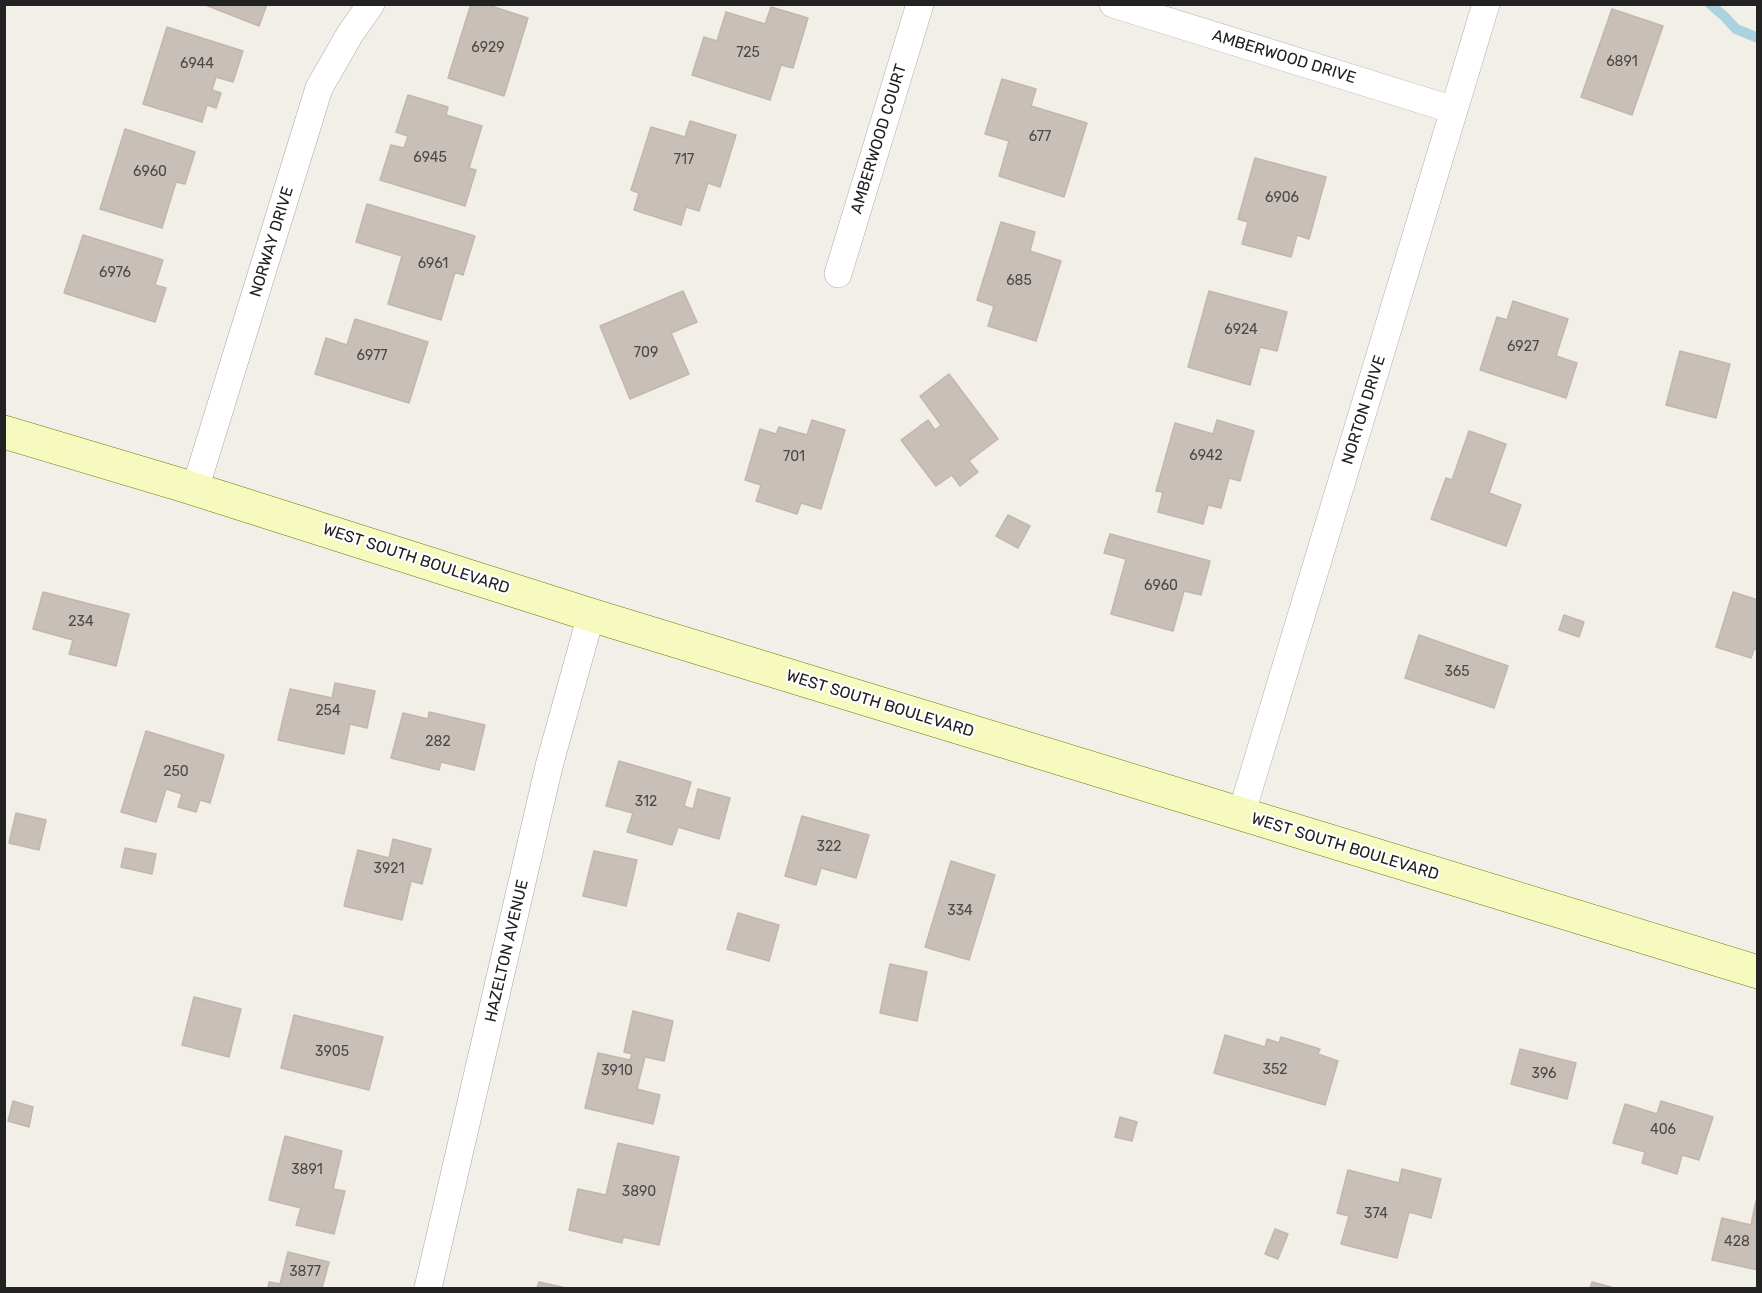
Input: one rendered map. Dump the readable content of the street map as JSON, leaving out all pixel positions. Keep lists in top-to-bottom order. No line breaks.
{"streets":{"street":["AMBERWOOD DRIVE","AMBERWOOD COURT","NORWAY DRIVE","NORTON DRIVE","WEST SOUTH BOULEVARD","HAZELTON AVENUE"]},"crossings":[["AMBERWOOD DRIVE","NORTON DRIVE"],["NORWAY DRIVE","WEST SOUTH BOULEVARD"],["NORTON DRIVE","WEST SOUTH BOULEVARD"],["WEST SOUTH BOULEVARD","HAZELTON AVENUE"]],"house_numbers":["6929","725","6891","6944","677","6945","717","6960","6906","6961","6976","685","6924","6927","709","6977","6942","701","6960","234","365","254","282","250","312","322","3921","334","3905","352","3910","396","406","3891","3890","374","428","3877"]}
